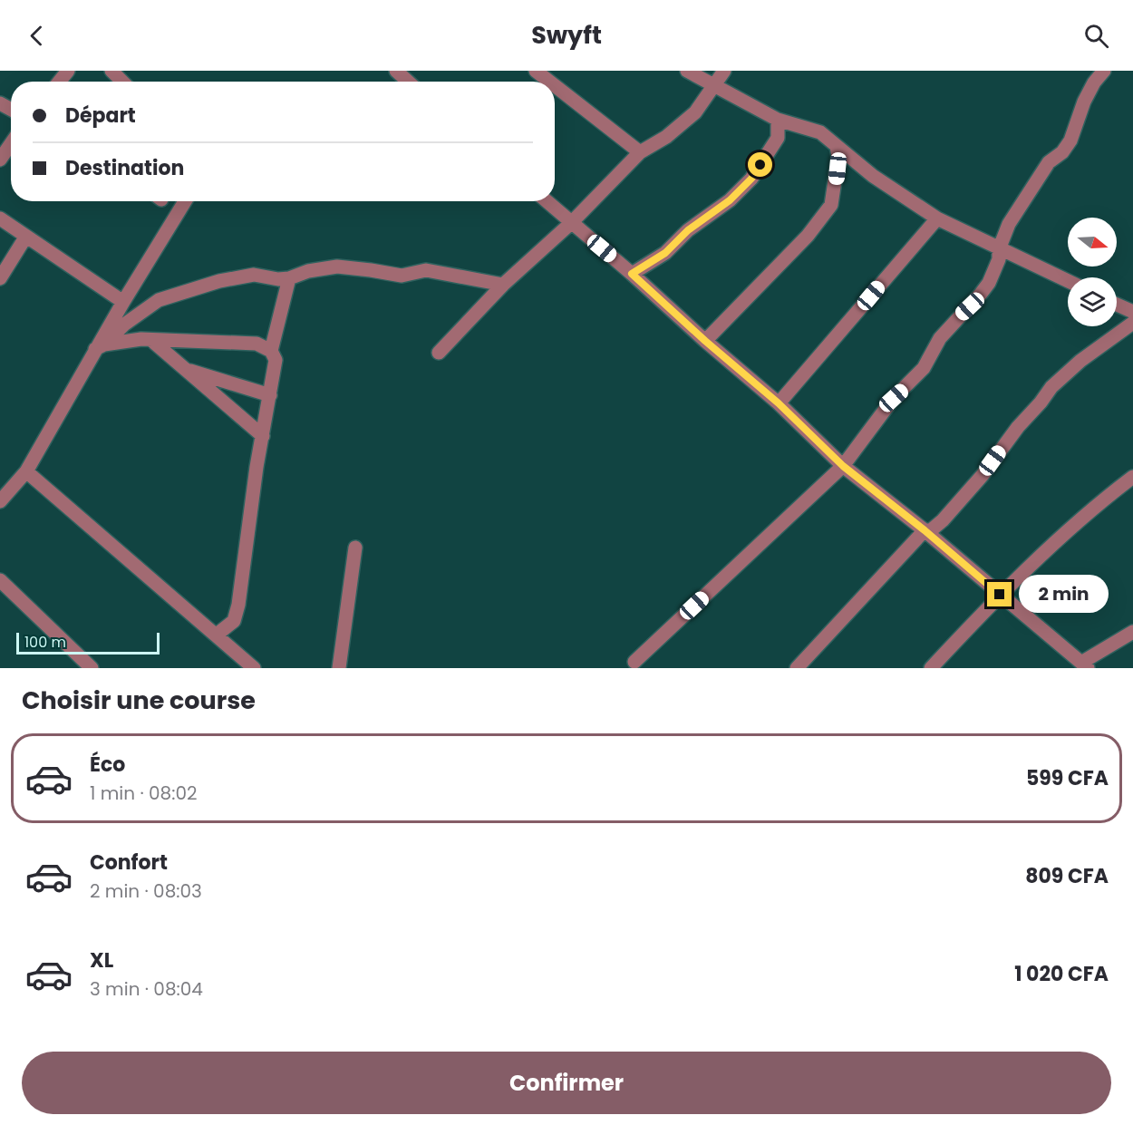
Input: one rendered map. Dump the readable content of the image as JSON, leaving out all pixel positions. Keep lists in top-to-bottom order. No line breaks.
{"scale_bar":"100 m","north":"right","page":{"header":"Swyft","banner":["Départ","Destination"],"bubble":"2 min","scale":"100 m","heading":"Choisir une course","list":[{"name":"Éco","note":"1 min · 08:02","value":"599 CFA"},{"name":"Confort","note":"2 min · 08:03","value":"809 CFA"},{"name":"XL","note":"3 min · 08:04","value":"1 020 CFA"}],"buttons":"Confirmer"}}
